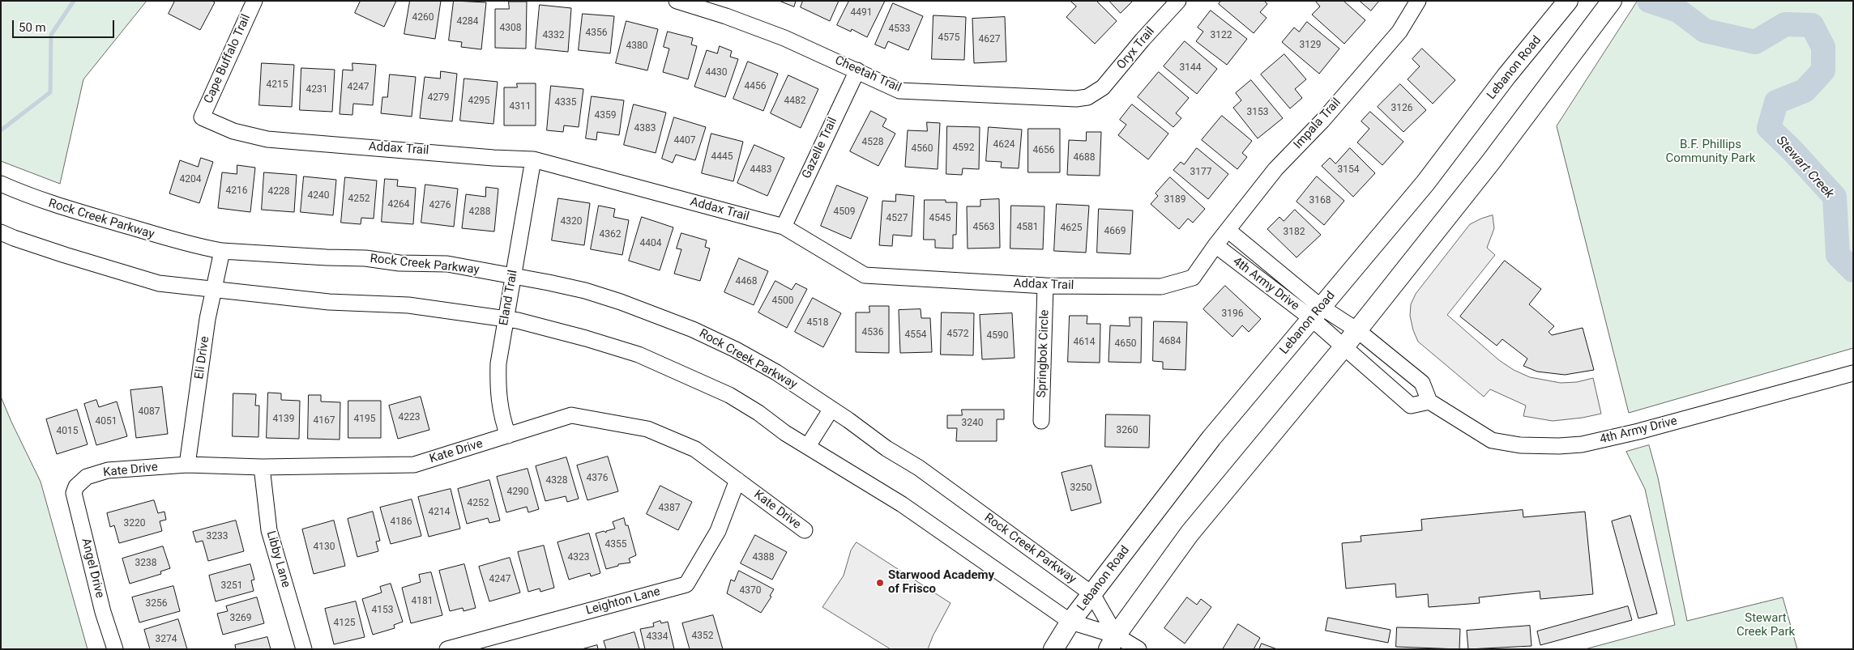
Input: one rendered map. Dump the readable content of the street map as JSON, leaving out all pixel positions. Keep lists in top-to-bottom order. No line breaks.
{"streets":{"main road":["Lebanon Road"],"street":["Oryx Trail","Cape Buffalo Trail","Cheetah Trail","Impala Trail","Gazelle Trail","Addax Trail","Rock Creek Parkway","4th Army Drive","Eland Trail","Springbok Circle","Eli Drive","Kate Drive","Libby Lane","Angel Drive","Leighton Lane"]},"crossings":[["Oryx Trail","Cheetah Trail"],["Cape Buffalo Trail","Addax Trail"],["Lebanon Road","Rock Creek Parkway"],["Lebanon Road","4th Army Drive"],["Cheetah Trail","Gazelle Trail"],["Impala Trail","Addax Trail"],["Impala Trail","4th Army Drive"],["Gazelle Trail","Addax Trail"],["Addax Trail","4th Army Drive"],["Addax Trail","Eland Trail"],["Addax Trail","Springbok Circle"],["Rock Creek Parkway","Eland Trail"],["Rock Creek Parkway","Eli Drive"],["Eland Trail","Kate Drive"],["Eli Drive","Kate Drive"],["Kate Drive","Libby Lane"],["Kate Drive","Angel Drive"],["Kate Drive","Leighton Lane"]],"water":["Stewart Creek"],"parks":["B.F. Phillips Community Park","Stewart Creek Park"],"places":["Starwood Academy of Frisco"],"house_numbers":["4491","4260","4284","4308","4533","4356","4332","3122","4575","4627","3129","4380","3144","4430","4215","4456","4247","4231","4279","4295","4482","4335","4311","3126","3153","4359","4383","4407","4528","4624","4592","4560","4656","4445","4688","4483","3154","3177","4204","4216","4228","4240","4252","3189","3168","4264","4276","4288","4509","4527","4545","4320","4563","4581","4625","4669","3182","4362","4404","4468","4500","3196","4518","4536","4572","4554","4590","4684","4614","4650","4087","4223","4139","4195","4167","4051","3240","3260","4015","4376","4328","3250","4290","4252","4387","4214","4186","3220","3233","4355","4130","4323","4388","3238","4247","3251","4370","4181","3256","4153","3269","4125","4352","4334","3274"],"scale_bar":"50 m"}
